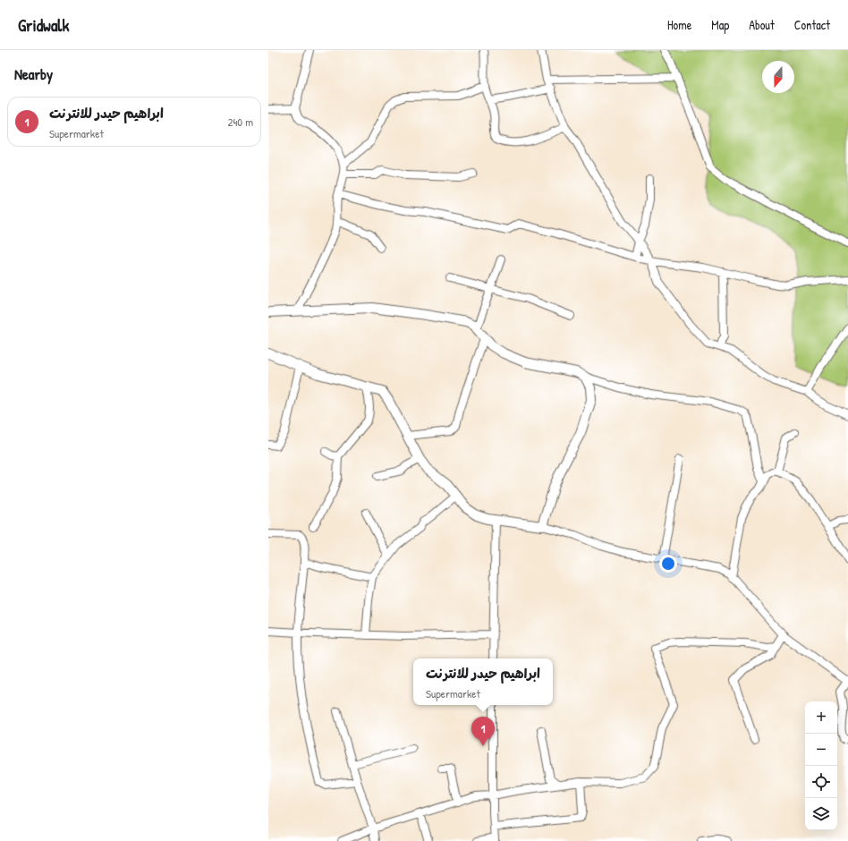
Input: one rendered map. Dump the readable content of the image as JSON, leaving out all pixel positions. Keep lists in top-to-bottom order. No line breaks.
{"north":"bottom","page":{"header":"Gridwalk","nav":["Home","Map","About","Contact"],"heading":"Nearby","list":[{"mark":"1","name":"ابراهيم حيدر للانترنت","note":"Supermarket","value":"240 m"}],"popup":["ابراهيم حيدر للانترنت","Supermarket"],"map_buttons":["+","−"],"pins":"1"}}
